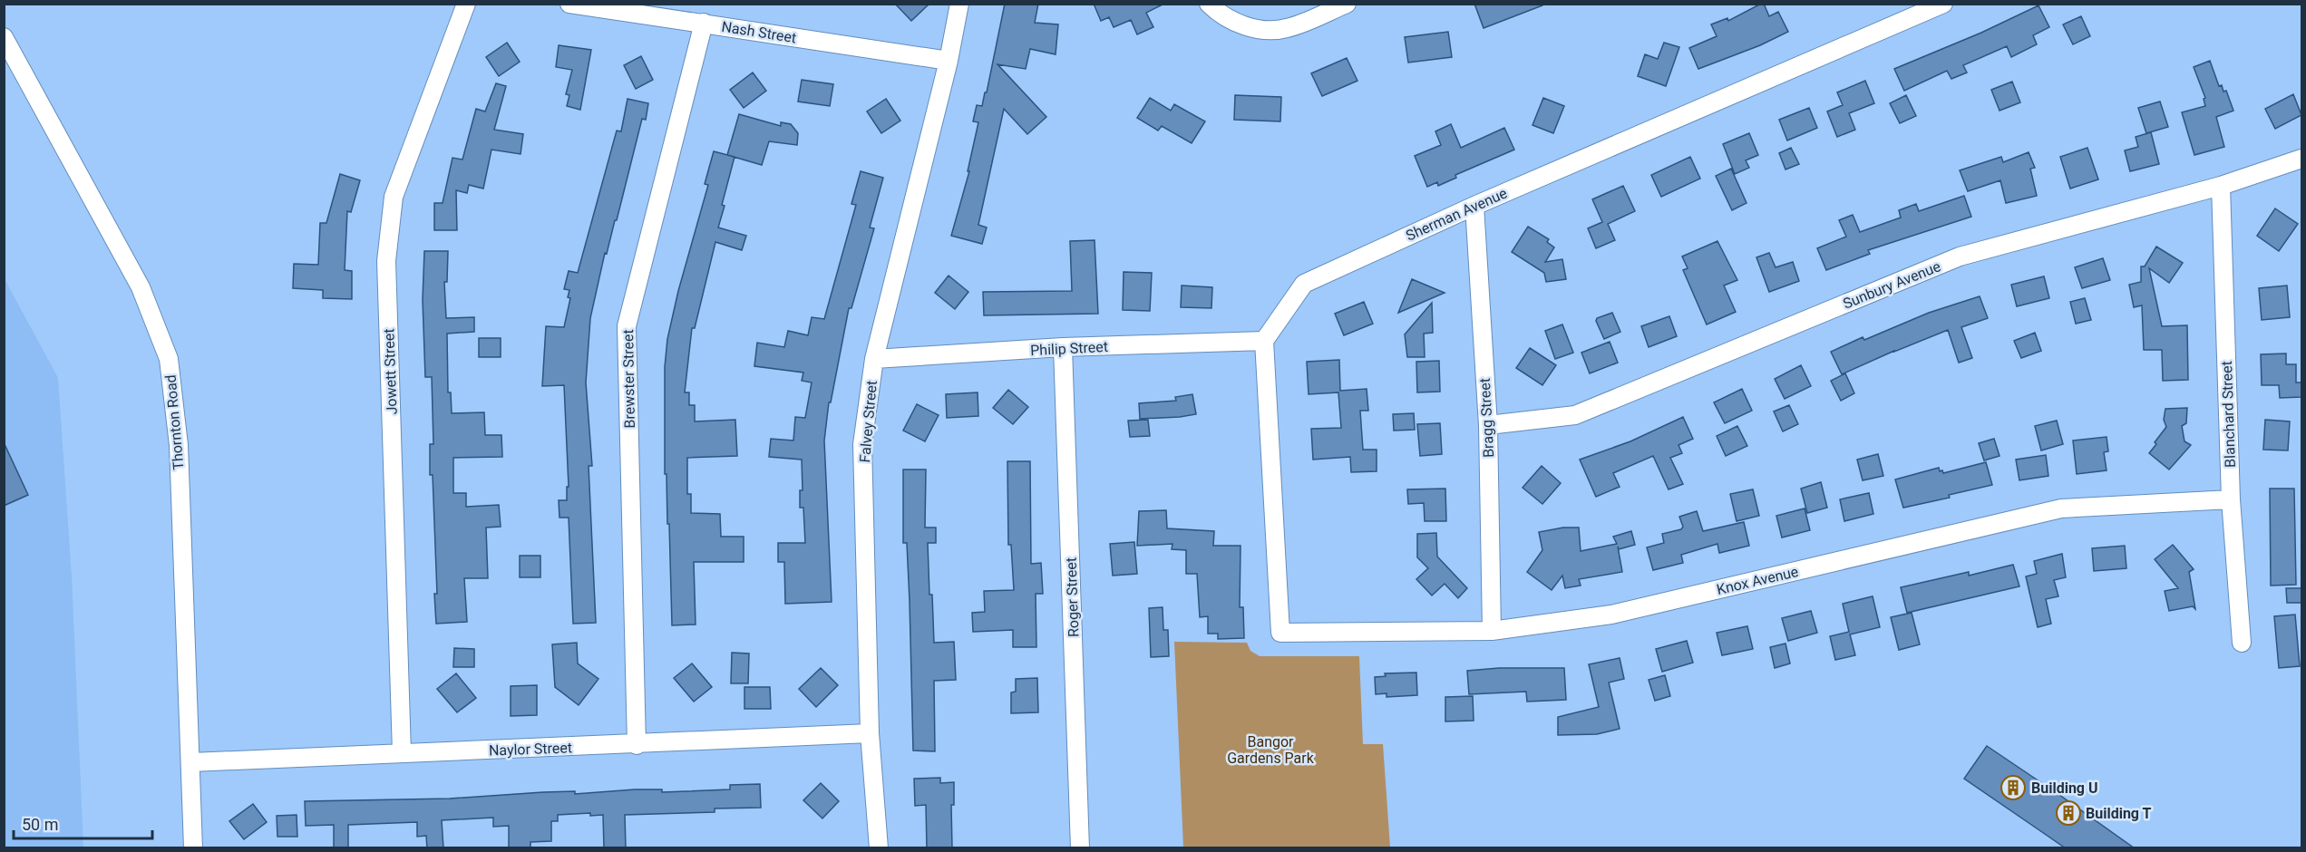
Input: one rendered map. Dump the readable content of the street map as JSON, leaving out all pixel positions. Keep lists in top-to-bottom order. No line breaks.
{"streets":{"street":["Nash Street","Sherman Avenue","Sunbury Avenue","Philip Street","Jowett Street","Brewster Street","Blanchard Street","Bragg Street","Falvey Street","Thornton Road","Knox Avenue","Roger Street","Naylor Street"]},"crossings":[["Nash Street","Brewster Street"],["Nash Street","Falvey Street"],["Sherman Avenue","Philip Street"],["Sherman Avenue","Bragg Street"],["Sherman Avenue","Knox Avenue"],["Sunbury Avenue","Blanchard Street"],["Sunbury Avenue","Bragg Street"],["Philip Street","Falvey Street"],["Philip Street","Knox Avenue"],["Philip Street","Roger Street"],["Jowett Street","Naylor Street"],["Brewster Street","Naylor Street"],["Blanchard Street","Knox Avenue"],["Bragg Street","Knox Avenue"],["Falvey Street","Naylor Street"],["Thornton Road","Naylor Street"]],"parks":["Bangor Gardens Park"],"places":{"building":["Building U","Building T"]},"scale_bar":"50 m"}
